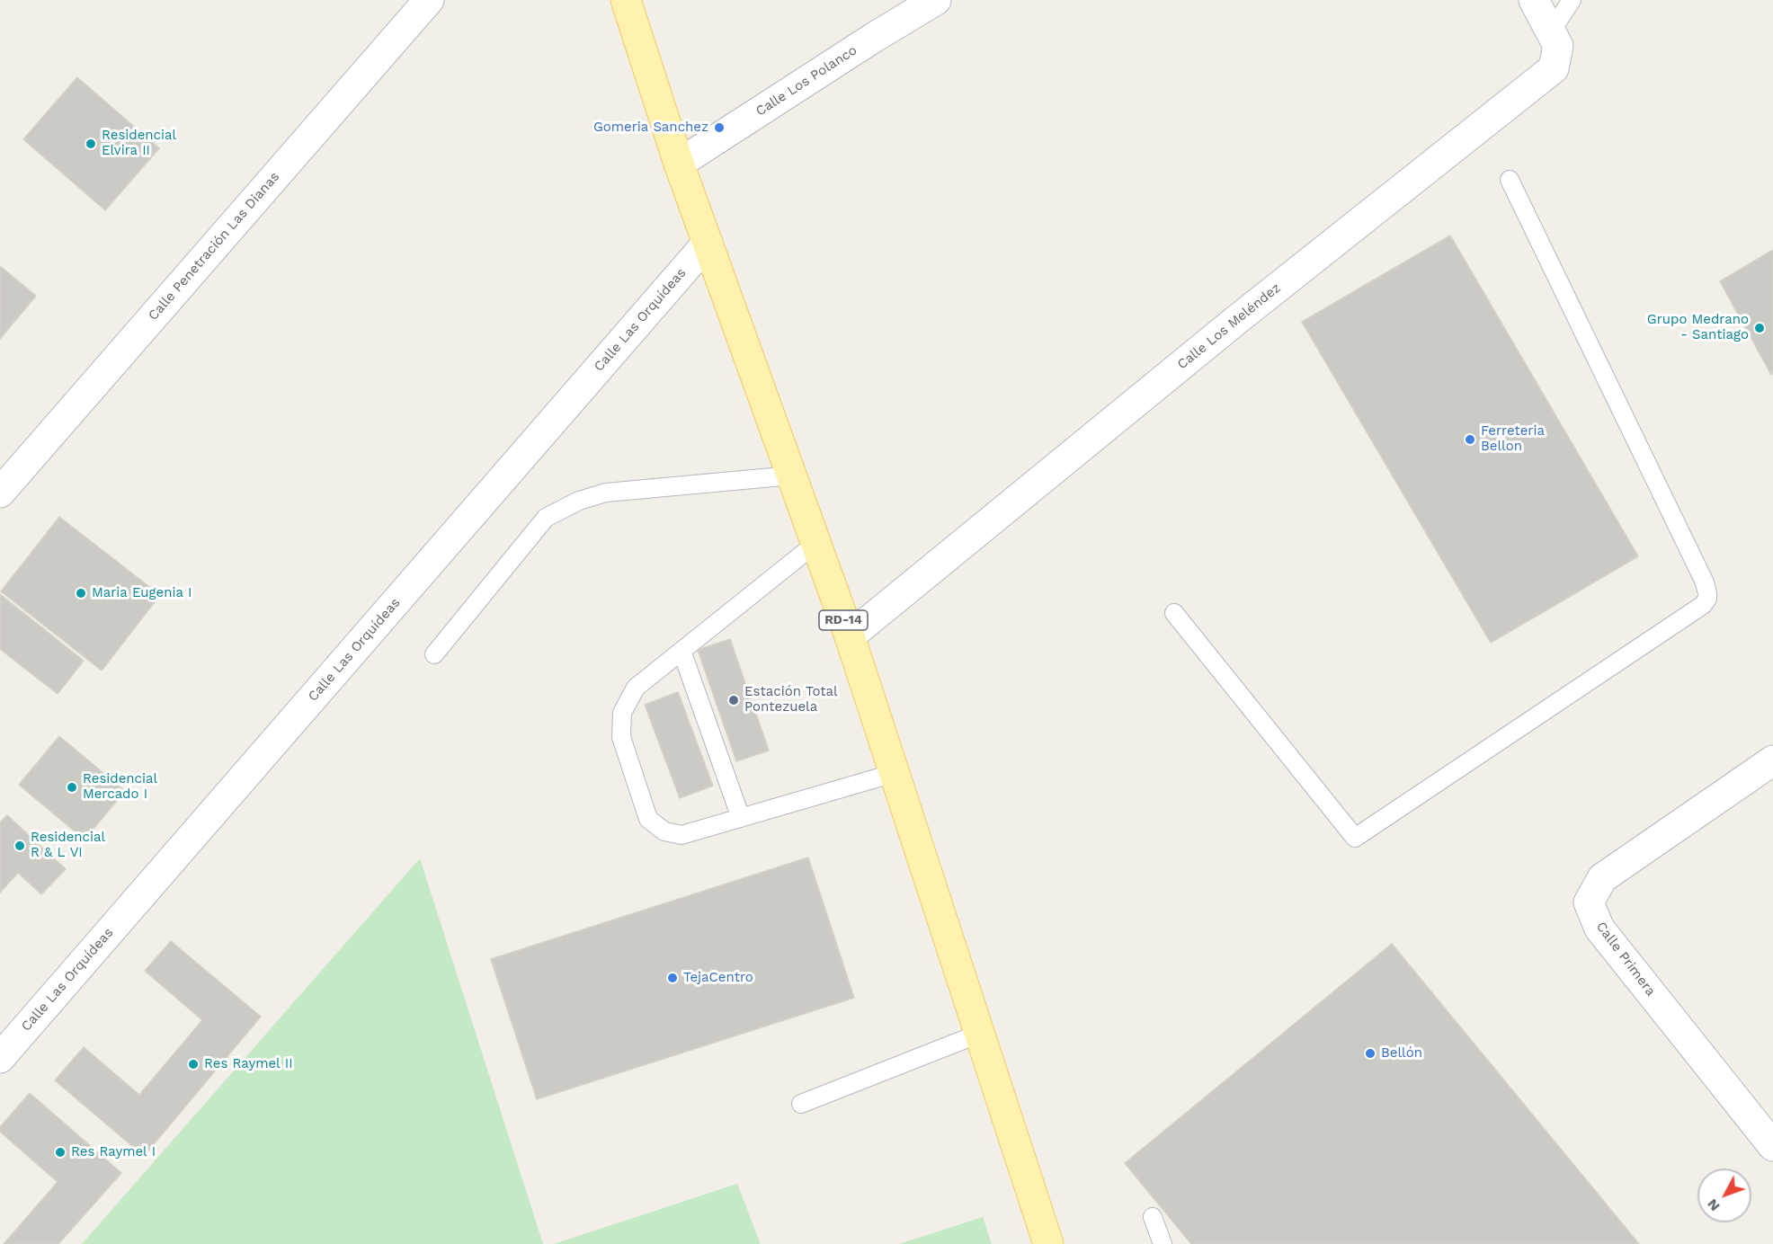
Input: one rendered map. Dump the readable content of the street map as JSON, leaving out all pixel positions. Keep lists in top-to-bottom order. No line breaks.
{"streets":{"main road":["RD-14"],"street":["Calle Los Polanco","Calle Penetración Las Dianas","Calle Las Orquídeas","Calle Los Meléndez","Calle Primera"]},"crossings":[["Calle Los Polanco","RD-14"],["Calle Las Orquídeas","RD-14"],["Calle Los Meléndez","RD-14"]],"places":["Gomeria Sanchez","Residencial Elvira II","Grupo Medrano - Santiago","Ferreteria Bellon","Maria Eugenia I","Estación Total Pontezuela","Residencial Mercado I","Residencial R & L VI","TejaCentro","Bellón","Res Raymel II","Res Raymel I"],"north":"bottom left"}
